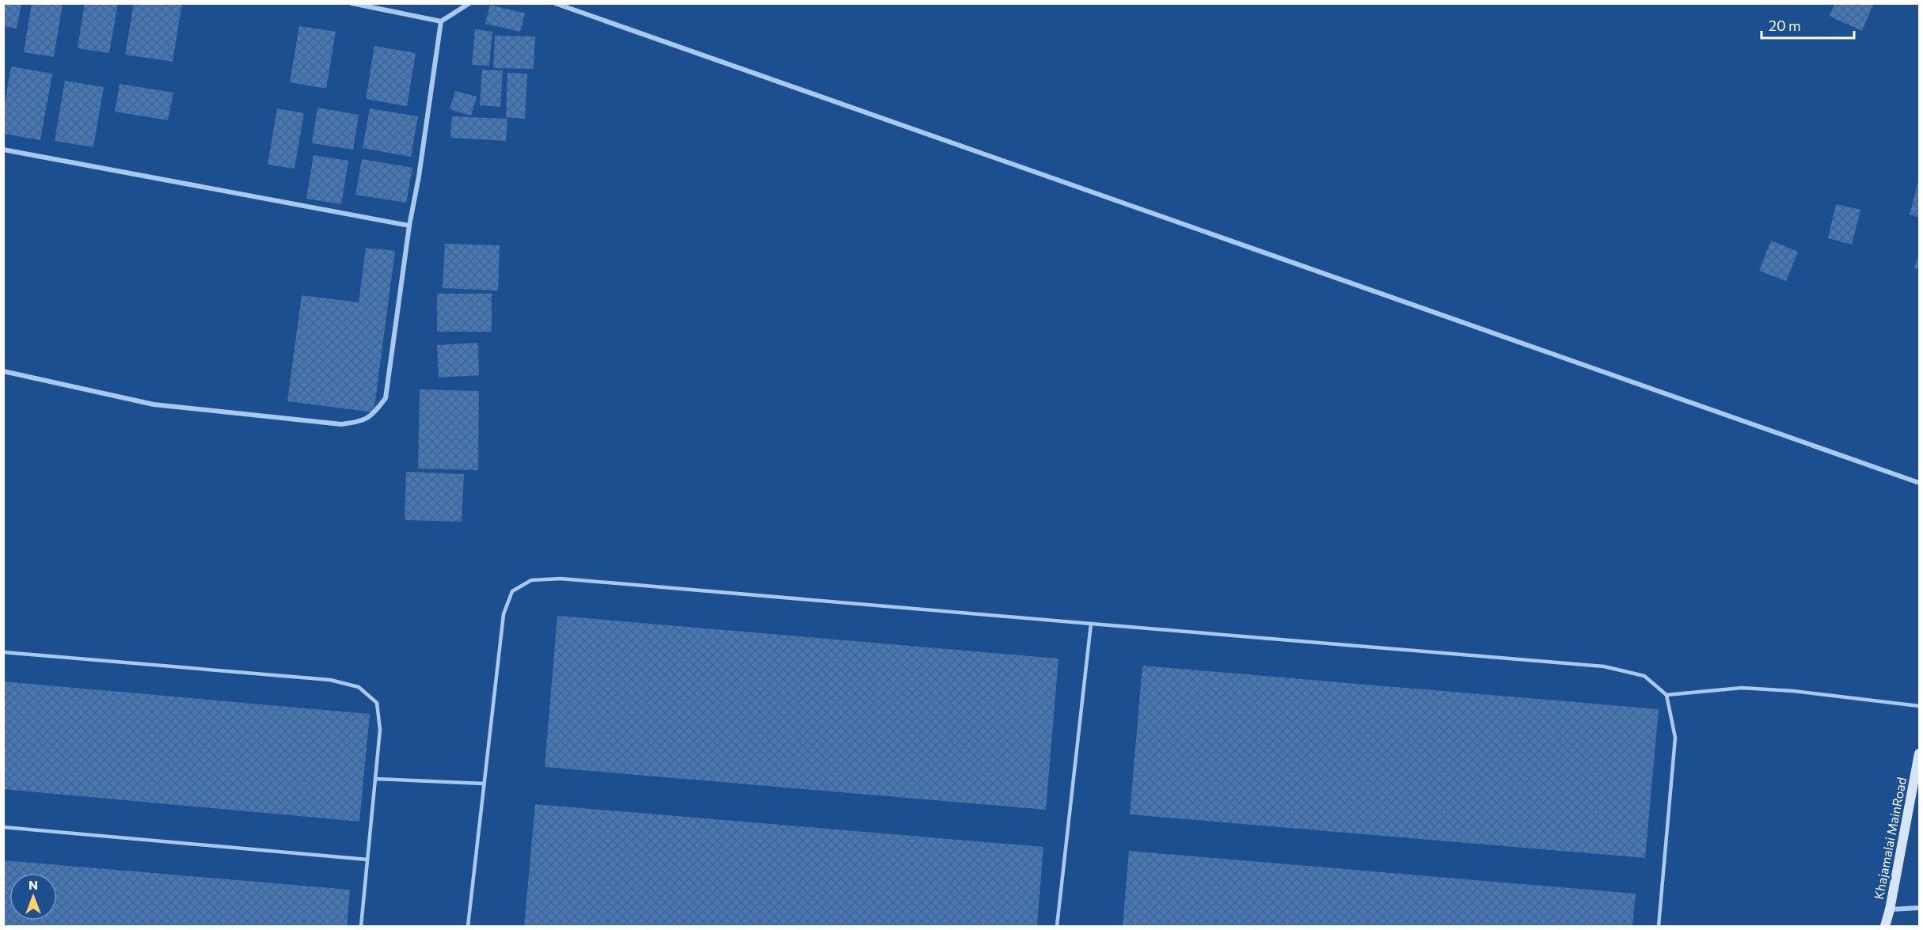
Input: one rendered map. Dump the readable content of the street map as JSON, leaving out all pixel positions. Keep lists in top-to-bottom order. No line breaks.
{"streets":{"main road":["Khajamalai MainRoad"]},"scale_bar":"20 m","north":"top"}
